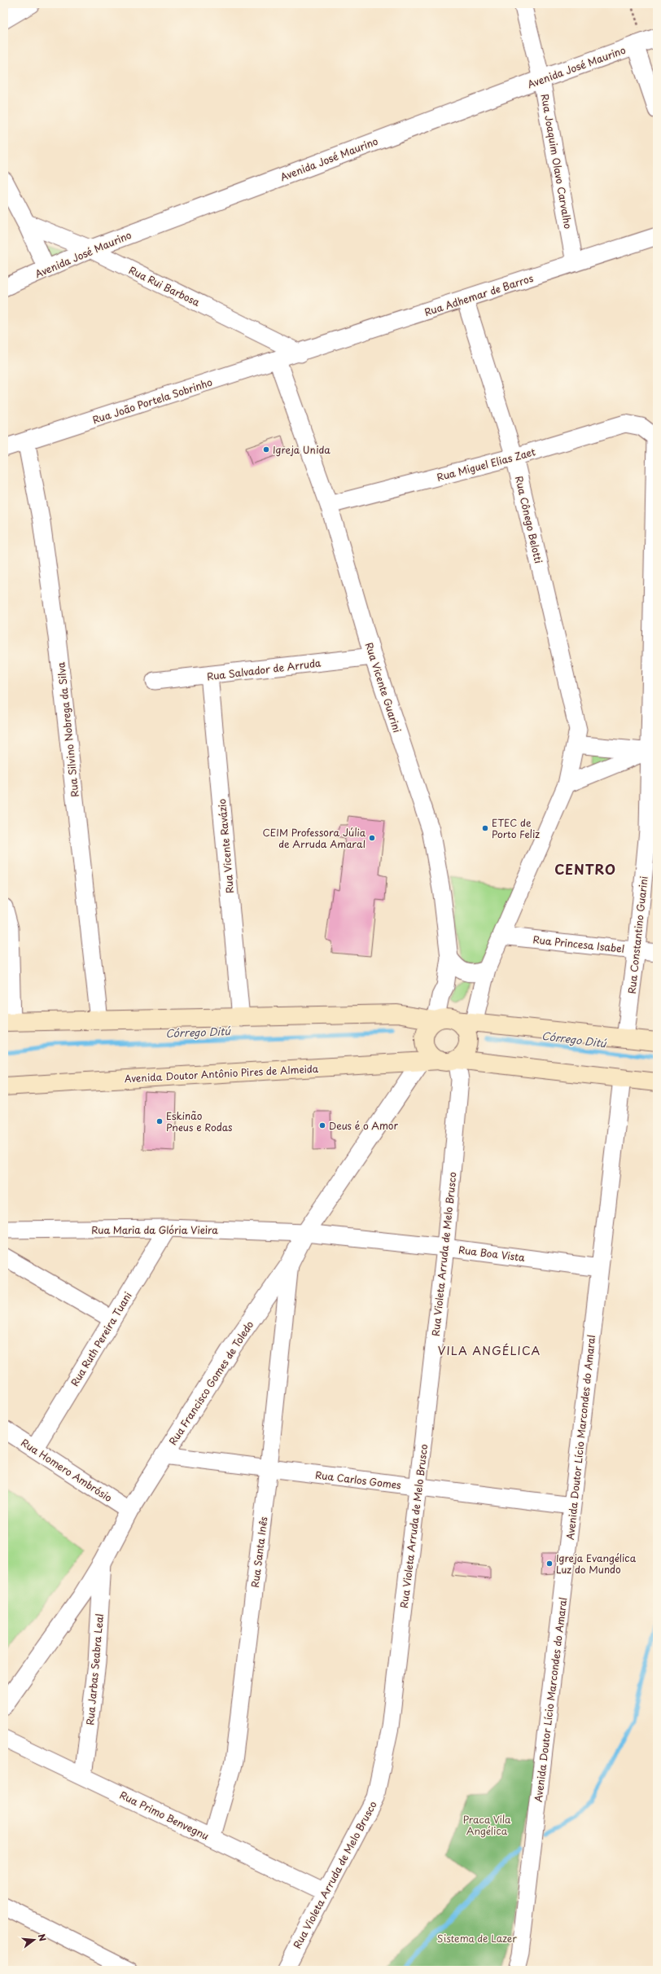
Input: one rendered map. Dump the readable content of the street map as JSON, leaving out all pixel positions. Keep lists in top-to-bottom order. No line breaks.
{"streets":{"main road":["Avenida Doutor Antônio Pires de Almeida"],"street":["Avenida José Maurino","Rua Joaquim Olavo Carvalho","Rua Rui Barbosa","Rua Adhemar de Barros","Rua João Portela Sobrinho","Rua Miguel Elias Zaet","Rua Cônego Belotti","Rua Salvador de Arruda","Rua Vicente Guarini","Rua Silvino Nobrega da Silva","Rua Vicente Ravázio","Rua Constantino Guarini","Rua Princesa Isabel","Rua Maria da Glória Vieira","Rua Boa Vista","Rua Violeta Arruda de Melo Brusco","Rua Ruth Pereira Tuani","Rua Francisco Gomes de Toledo","Avenida Doutor Lício Marcondes do Amaral","Rua Homero Ambrósio","Rua Carlos Gomes","Rua Santa Inês","Rua Jarbas Seabra Leal","Rua Primo Benvegnu"]},"crossings":[["Avenida José Maurino","Rua Joaquim Olavo Carvalho"],["Avenida José Maurino","Rua Rui Barbosa"],["Rua Joaquim Olavo Carvalho","Rua Adhemar de Barros"],["Rua Rui Barbosa","Rua Adhemar de Barros"],["Rua Rui Barbosa","Rua João Portela Sobrinho"],["Rua Adhemar de Barros","Rua João Portela Sobrinho"],["Rua Adhemar de Barros","Rua Cônego Belotti"],["Rua João Portela Sobrinho","Rua Vicente Guarini"],["Rua João Portela Sobrinho","Rua Silvino Nobrega da Silva"],["Rua Miguel Elias Zaet","Rua Cônego Belotti"],["Rua Miguel Elias Zaet","Rua Vicente Guarini"],["Rua Miguel Elias Zaet","Rua Constantino Guarini"],["Rua Cônego Belotti","Rua Princesa Isabel"],["Rua Salvador de Arruda","Rua Vicente Guarini"],["Rua Salvador de Arruda","Rua Vicente Ravázio"],["Rua Vicente Guarini","Avenida Doutor Antônio Pires de Almeida"],["Rua Vicente Guarini","Rua Violeta Arruda de Melo Brusco"],["Rua Constantino Guarini","Rua Princesa Isabel"],["Avenida Doutor Antônio Pires de Almeida","Rua Violeta Arruda de Melo Brusco"],["Avenida Doutor Antônio Pires de Almeida","Rua Francisco Gomes de Toledo"],["Rua Maria da Glória Vieira","Rua Boa Vista"],["Rua Maria da Glória Vieira","Rua Ruth Pereira Tuani"],["Rua Maria da Glória Vieira","Rua Francisco Gomes de Toledo"],["Rua Boa Vista","Rua Violeta Arruda de Melo Brusco"],["Rua Boa Vista","Rua Francisco Gomes de Toledo"],["Rua Boa Vista","Avenida Doutor Lício Marcondes do Amaral"],["Rua Violeta Arruda de Melo Brusco","Rua Carlos Gomes"],["Rua Violeta Arruda de Melo Brusco","Rua Primo Benvegnu"],["Rua Ruth Pereira Tuani","Rua Homero Ambrósio"],["Rua Francisco Gomes de Toledo","Rua Homero Ambrósio"],["Rua Francisco Gomes de Toledo","Rua Carlos Gomes"],["Rua Francisco Gomes de Toledo","Rua Santa Inês"],["Rua Francisco Gomes de Toledo","Rua Jarbas Seabra Leal"],["Avenida Doutor Lício Marcondes do Amaral","Rua Carlos Gomes"],["Rua Carlos Gomes","Rua Santa Inês"],["Rua Santa Inês","Rua Primo Benvegnu"],["Rua Jarbas Seabra Leal","Rua Primo Benvegnu"]],"districts":["CENTRO","VILA ANGÉLICA"],"water":["Córrego Ditú"],"parks":["Praca Vila Angélica","Sistema de Lazer"],"places":["Igreja Unida","ETEC de Porto Feliz","CEIM Professora Júlia de Arruda Amaral","Eskinão Pneus e Rodas","Deus é o Amor","Igreja Evangélica Luz do Mundo"],"north":"right"}
